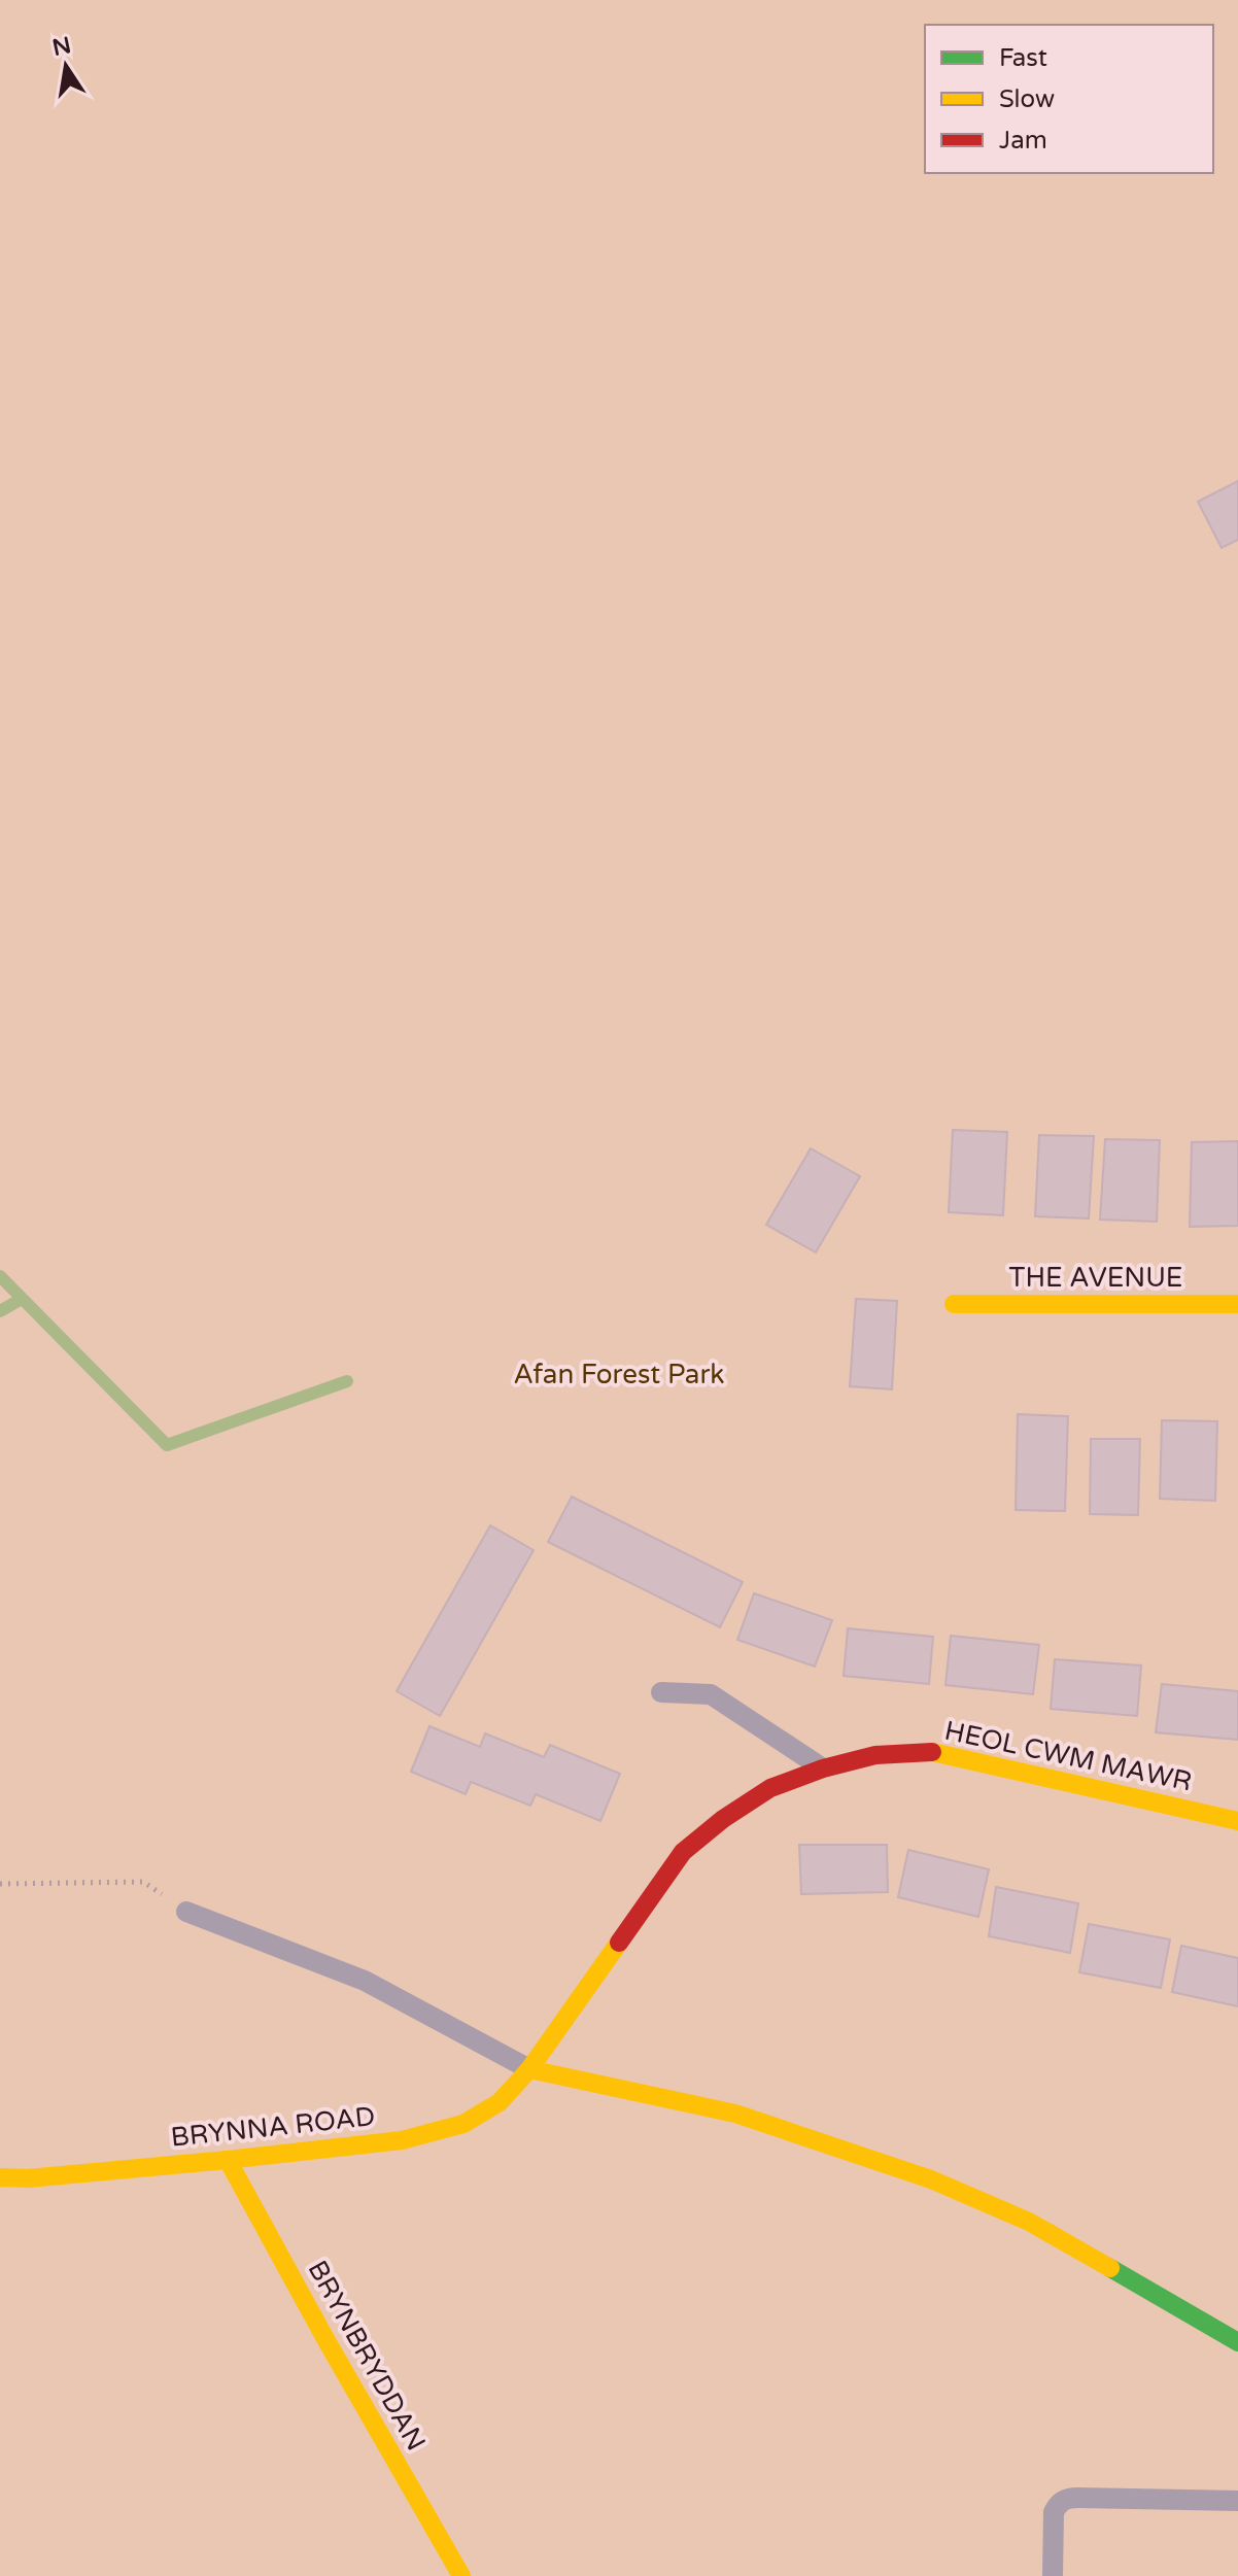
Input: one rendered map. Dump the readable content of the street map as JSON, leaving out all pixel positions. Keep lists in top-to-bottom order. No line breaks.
{"streets":{"street":["THE AVENUE","HEOL CWM MAWR","BRYNNA ROAD","BRYNBRYDDAN"]},"crossings":[["HEOL CWM MAWR","BRYNNA ROAD"],["BRYNNA ROAD","BRYNBRYDDAN"]],"parks":["Afan Forest Park"],"legend":["Fast","Slow","Jam"],"north":"top"}
